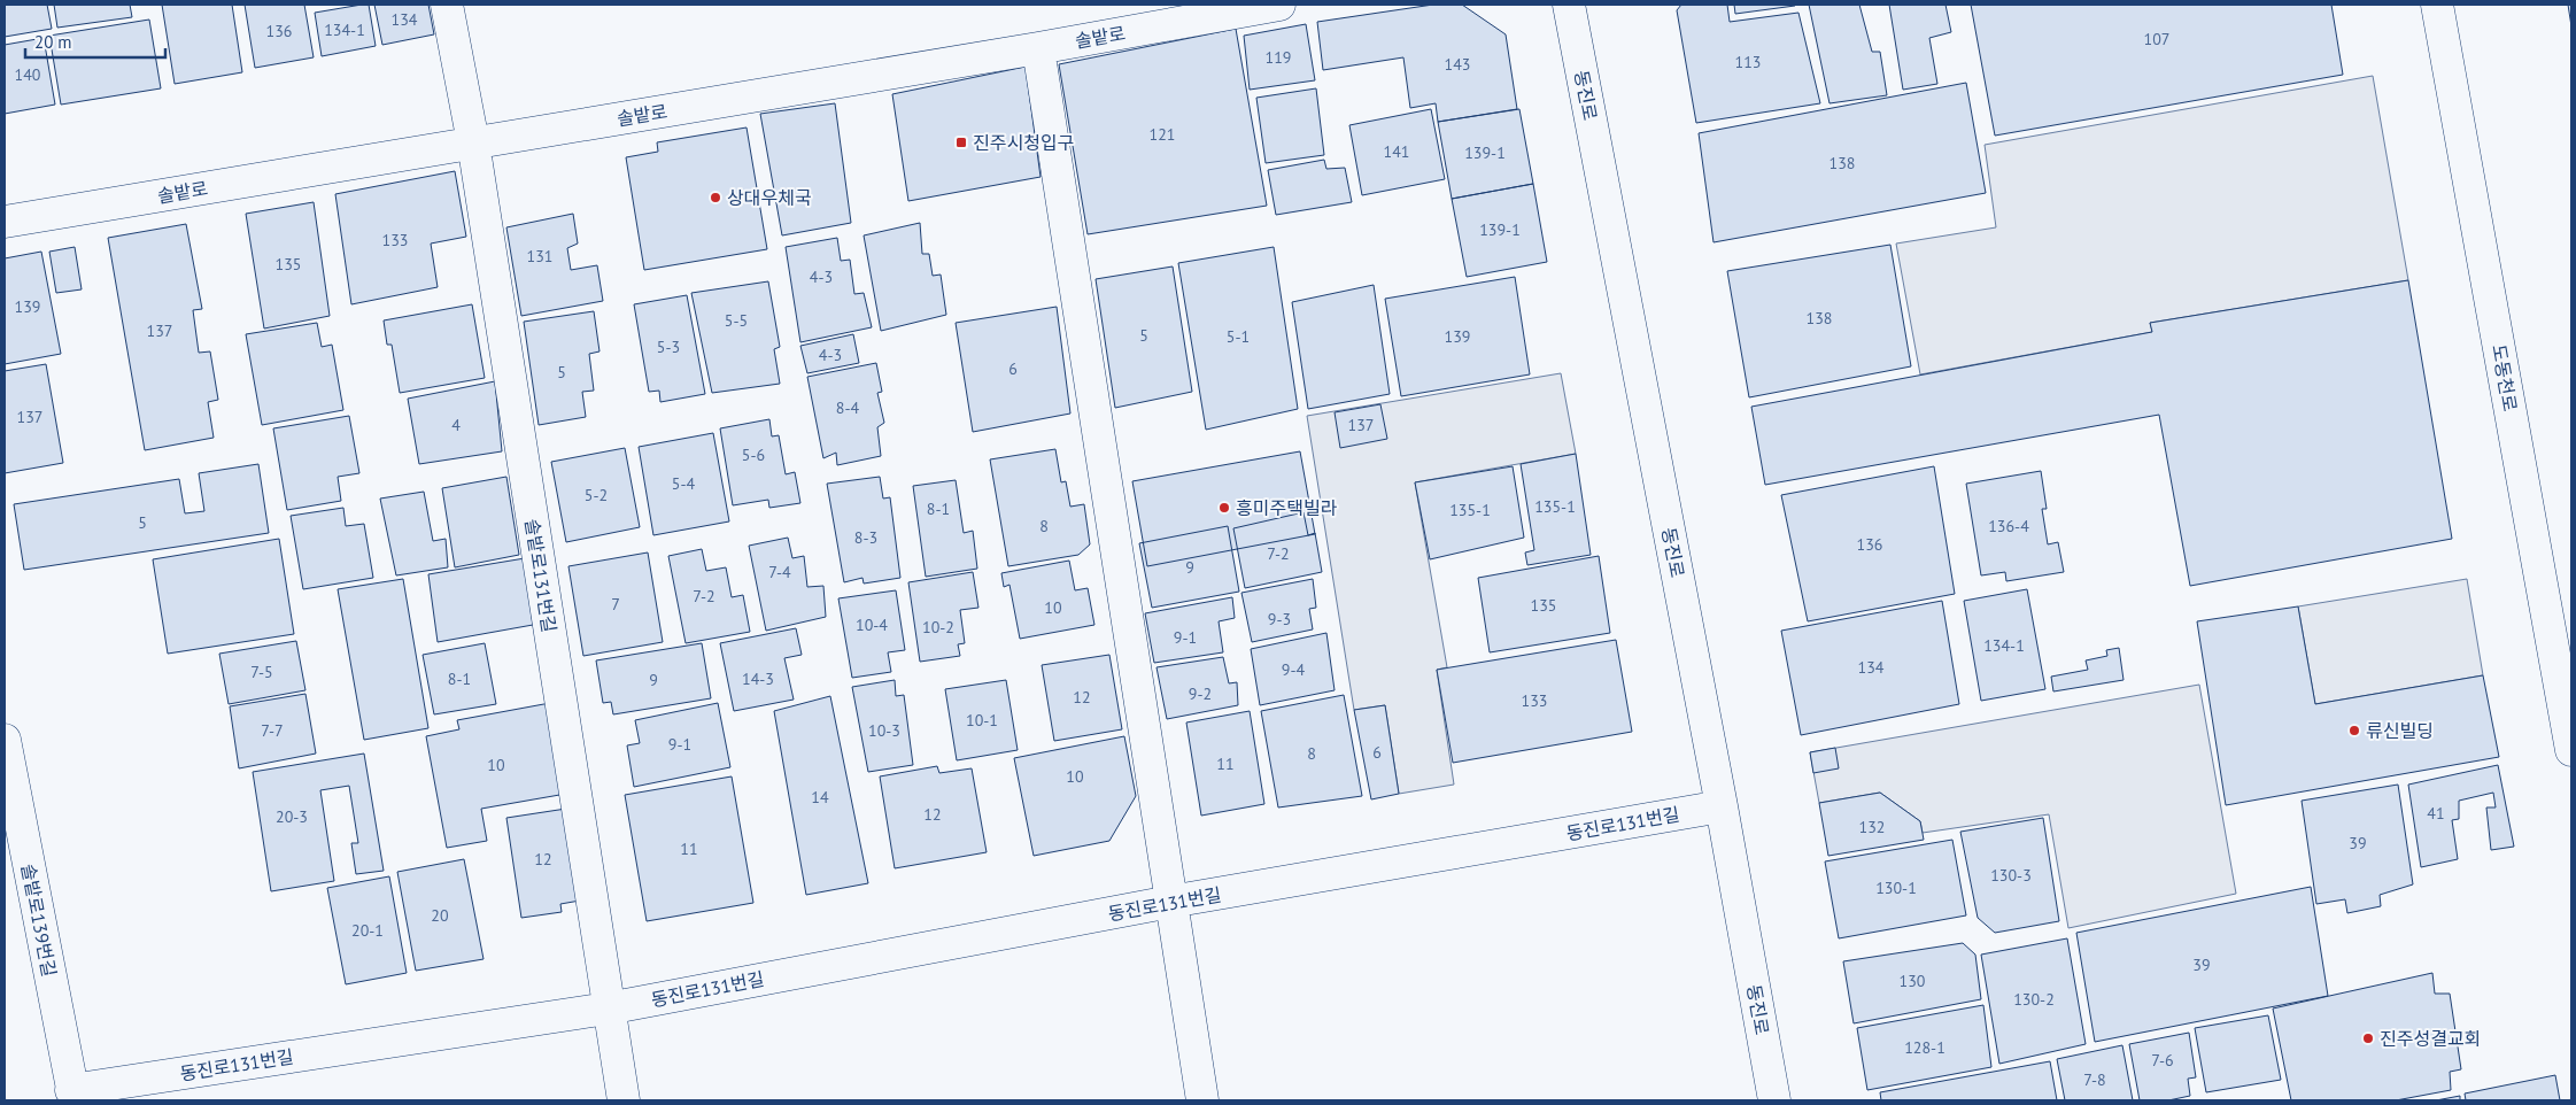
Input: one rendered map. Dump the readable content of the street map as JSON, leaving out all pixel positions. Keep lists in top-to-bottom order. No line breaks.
{"streets":{"street":["솔밭로","동진로","도동천로","솔밭로131번길","동진로131번길","솔밭로139번길"]},"crossings":[["솔밭로","솔밭로131번길"],["동진로","동진로131번길"],["솔밭로131번길","동진로131번길"],["동진로131번길","솔밭로139번길"]],"places":{"transit":["진주시청입구"],"other":["상대우체국","흥미주택빌라","류신빌딩","진주성결교회"]},"house_numbers":["134","134-1","136","107","119","113","143","140","121","141","139-1","138","139-1","133","131","135","4-3","139","138","5-5","137","5","5-1","139","5-3","4-3","6","5","8-4","137","4","137","5-6","5-4","5-2","135-1","8-1","135-1","5","8","136-4","8-3","136","7-2","9","7-4","7-2","7","135","10","9-3","10-4","10-2","9-1","134-1","134","9-4","7-5","8-1","14-3","9","9-2","12","133","10-1","7-7","10-3","9-1","6","8","11","10","10","14","41","12","20-3","132","39","11","12","130-3","130-1","20","20-1","39","130","130-2","128-1","7-6","7-8"],"scale_bar":"20 m"}
